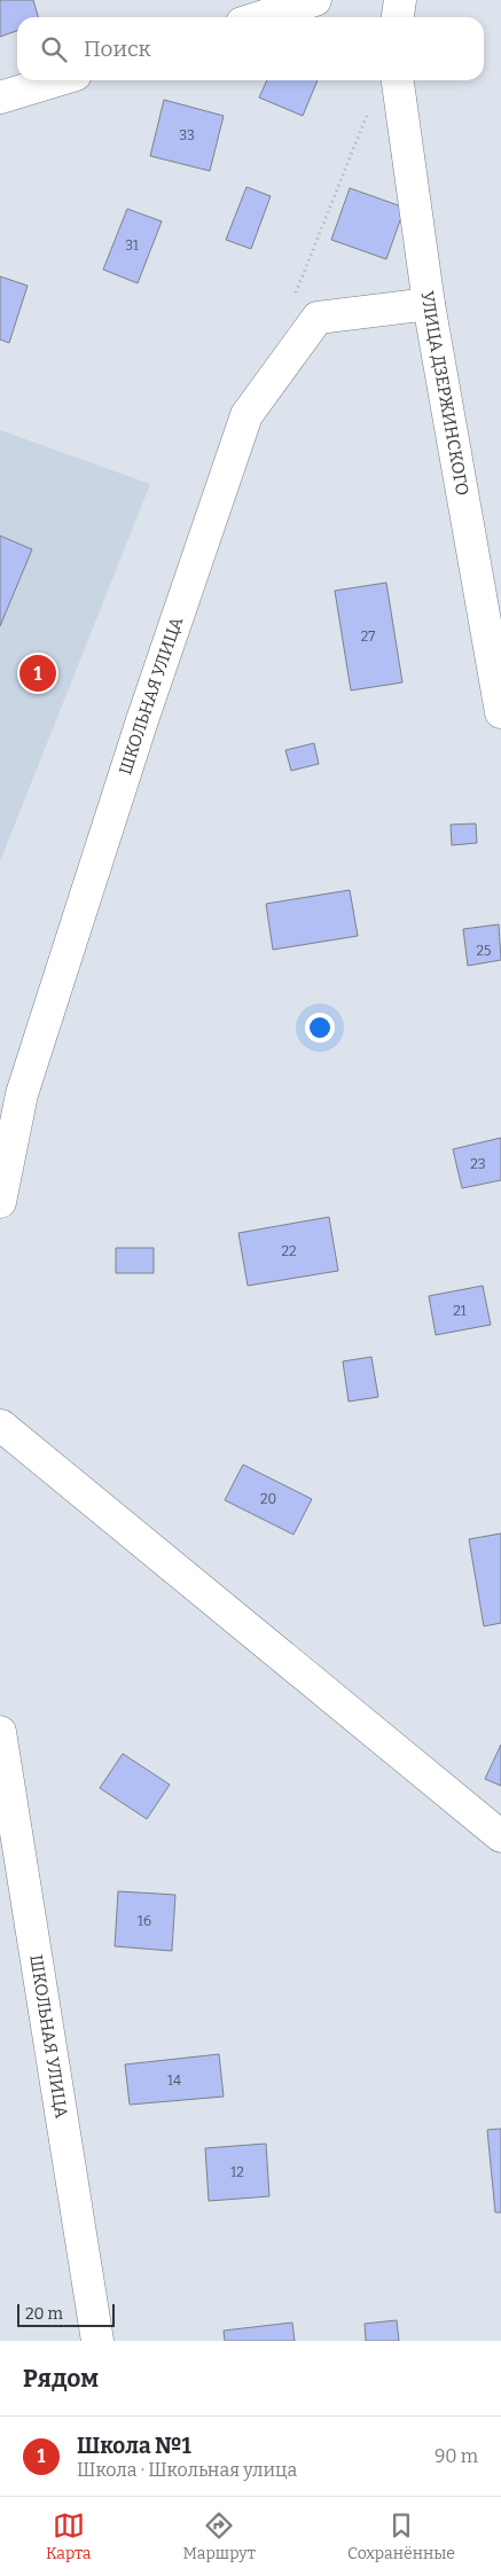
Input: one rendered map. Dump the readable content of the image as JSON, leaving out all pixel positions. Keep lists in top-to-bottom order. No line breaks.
{"streets":{"street":["УЛИЦА ДЗЕРЖИНСКОГО","ШКОЛЬНАЯ УЛИЦА"]},"crossings":[["УЛИЦА ДЗЕРЖИНСКОГО","ШКОЛЬНАЯ УЛИЦА"]],"house_numbers":["33","31","27","25","23","22","21","20","16","14","12"],"scale_bar":"20 m","page":{"search":"Поиск","pins":"1","scale":"20 m","heading":"Рядом","list":[{"mark":"1","name":"Школа №1","note":"Школа · Школьная улица","value":"90 m"}],"nav":["Карта","Маршрут","Сохранённые"]}}
